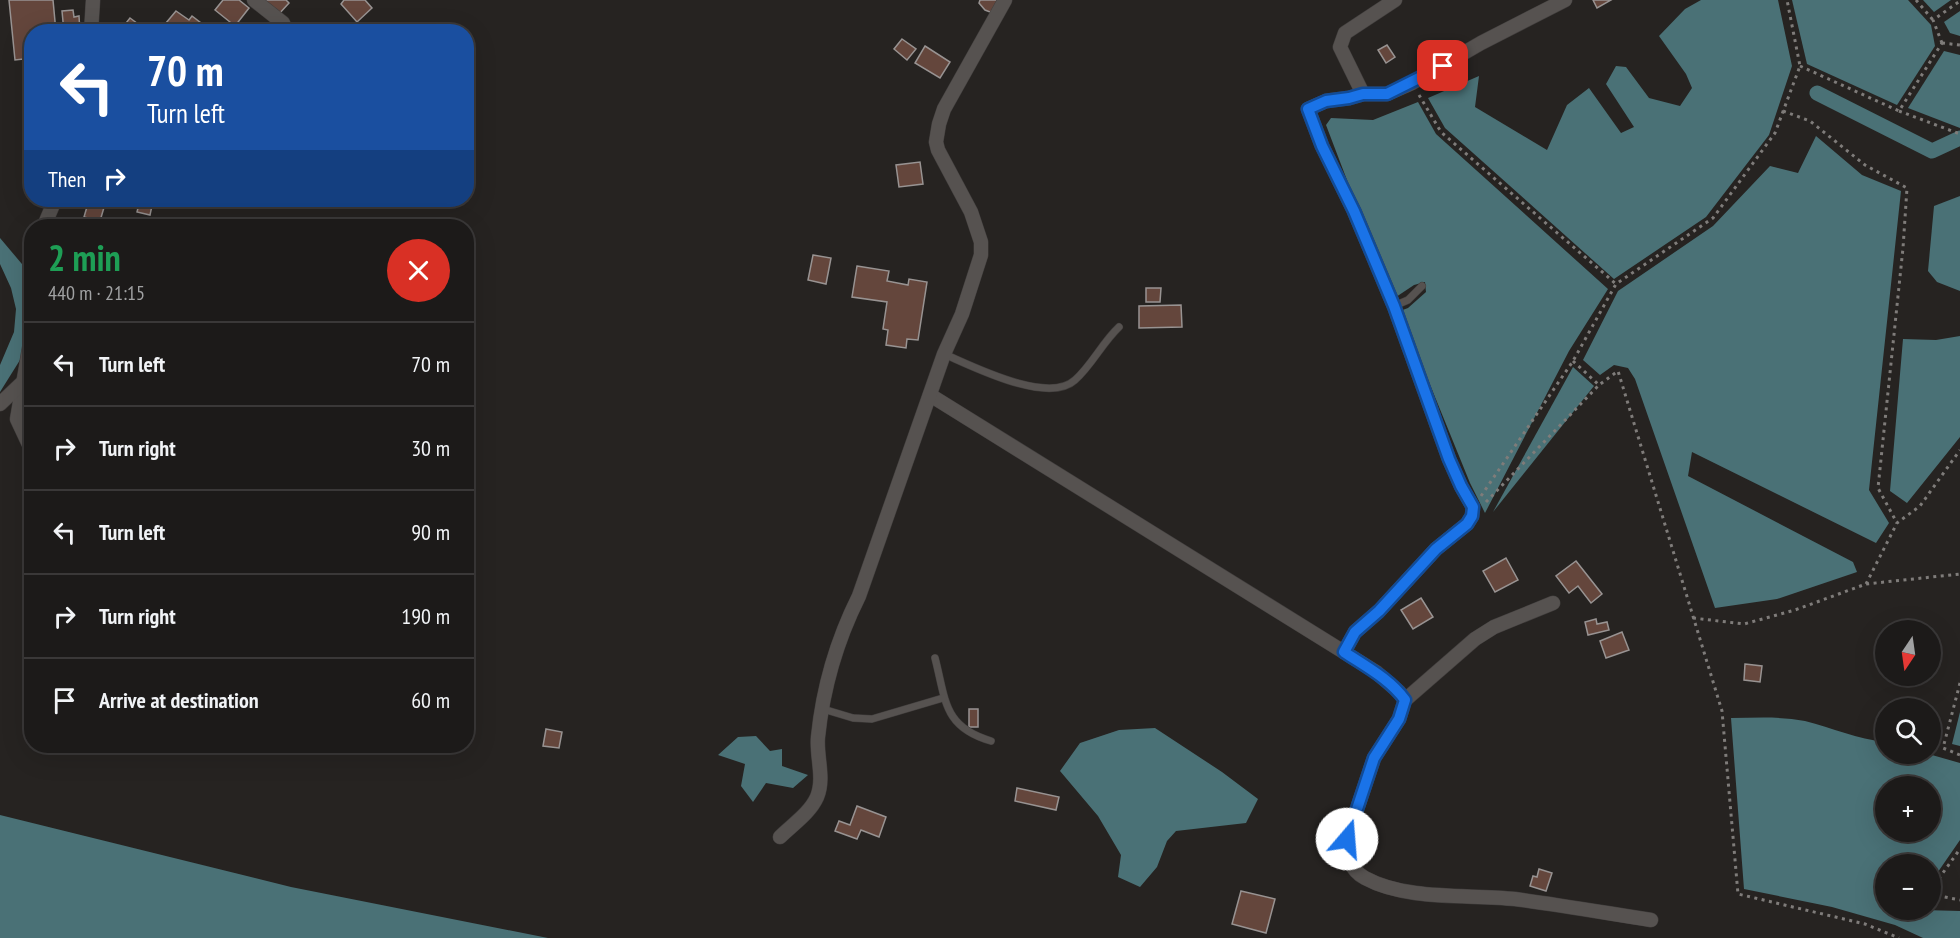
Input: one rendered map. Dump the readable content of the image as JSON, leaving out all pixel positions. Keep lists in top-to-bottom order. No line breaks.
{"north":"bottom","page":{"turn":["70 m","Turn left"],"then":"Then","heading":["2 min","440 m · 21:15"],"list":[{"name":"Turn left","value":"70 m"},{"name":"Turn right","value":"30 m"},{"name":"Turn left","value":"90 m"},{"name":"Turn right","value":"190 m"},{"name":"Arrive at destination","value":"60 m"}],"map_buttons":["+","−"]}}
